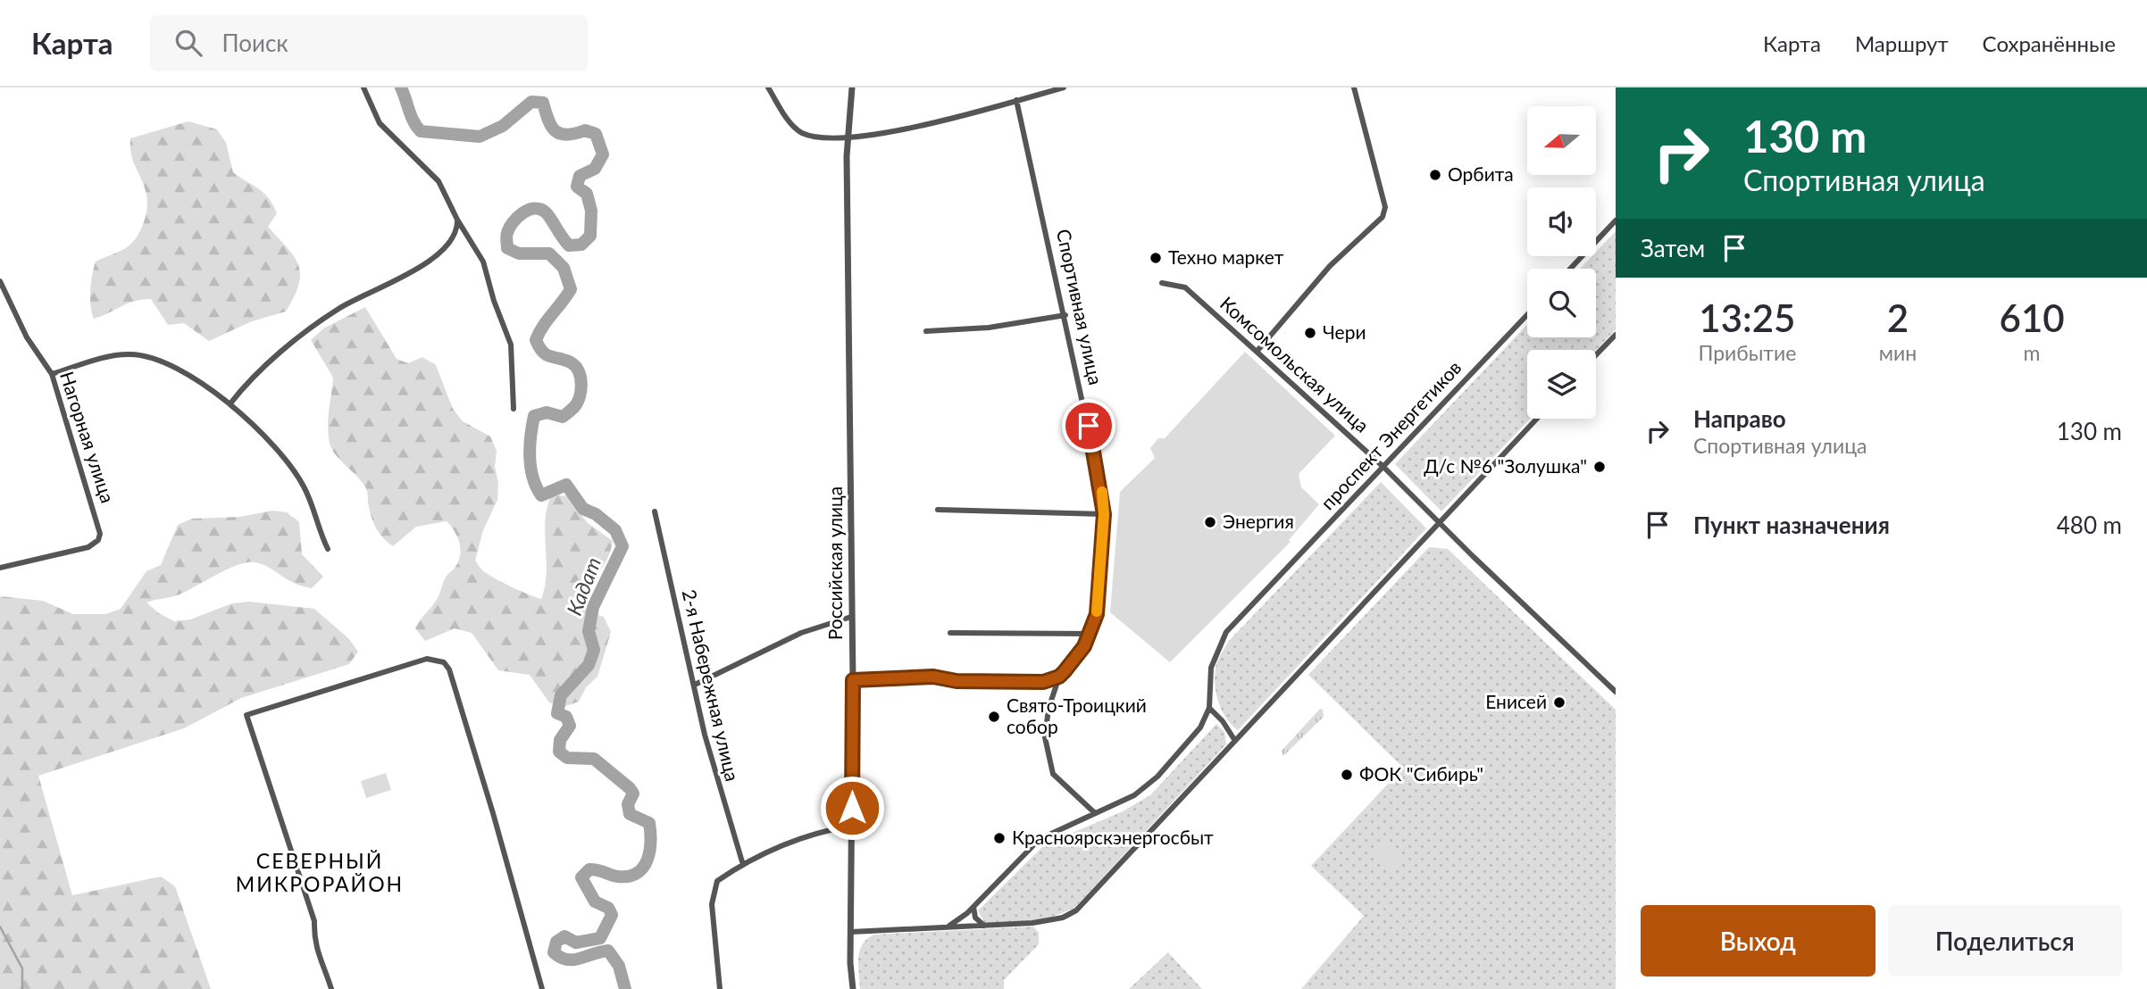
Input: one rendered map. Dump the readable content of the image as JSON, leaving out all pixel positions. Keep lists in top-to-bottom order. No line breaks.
{"streets":{"street":["Спортивная улица","Комсомольская улица","проспект Энергетиков","Нагорная улица","Российская улица","2-я Набережная улица"]},"crossings":[["Спортивная улица","проспект Энергетиков"],["Комсомольская улица","проспект Энергетиков"]],"districts":["СЕВЕРНЫЙ МИКРОРАЙОН"],"water":["Кадат"],"places":["Орбита","Техно маркет","Чери","Д/с №6 \"Золушка\"","Энергия","Енисей","Свято-Троицкий собор","ФОК \"Сибирь\"","Красноярскэнергосбыт"],"north":"left","page":{"header":"Карта","search":"Поиск","nav":["Карта","Маршрут","Сохранённые"],"turn":["130 m","Спортивная улица"],"then":"Затем","eta":["13:25","Прибытие","2","мин","610","m"],"list":[{"name":"Направо","note":"Спортивная улица","value":"130 m"},{"name":"Пункт назначения","value":"480 m"}],"buttons":["Выход","Поделиться"]}}
